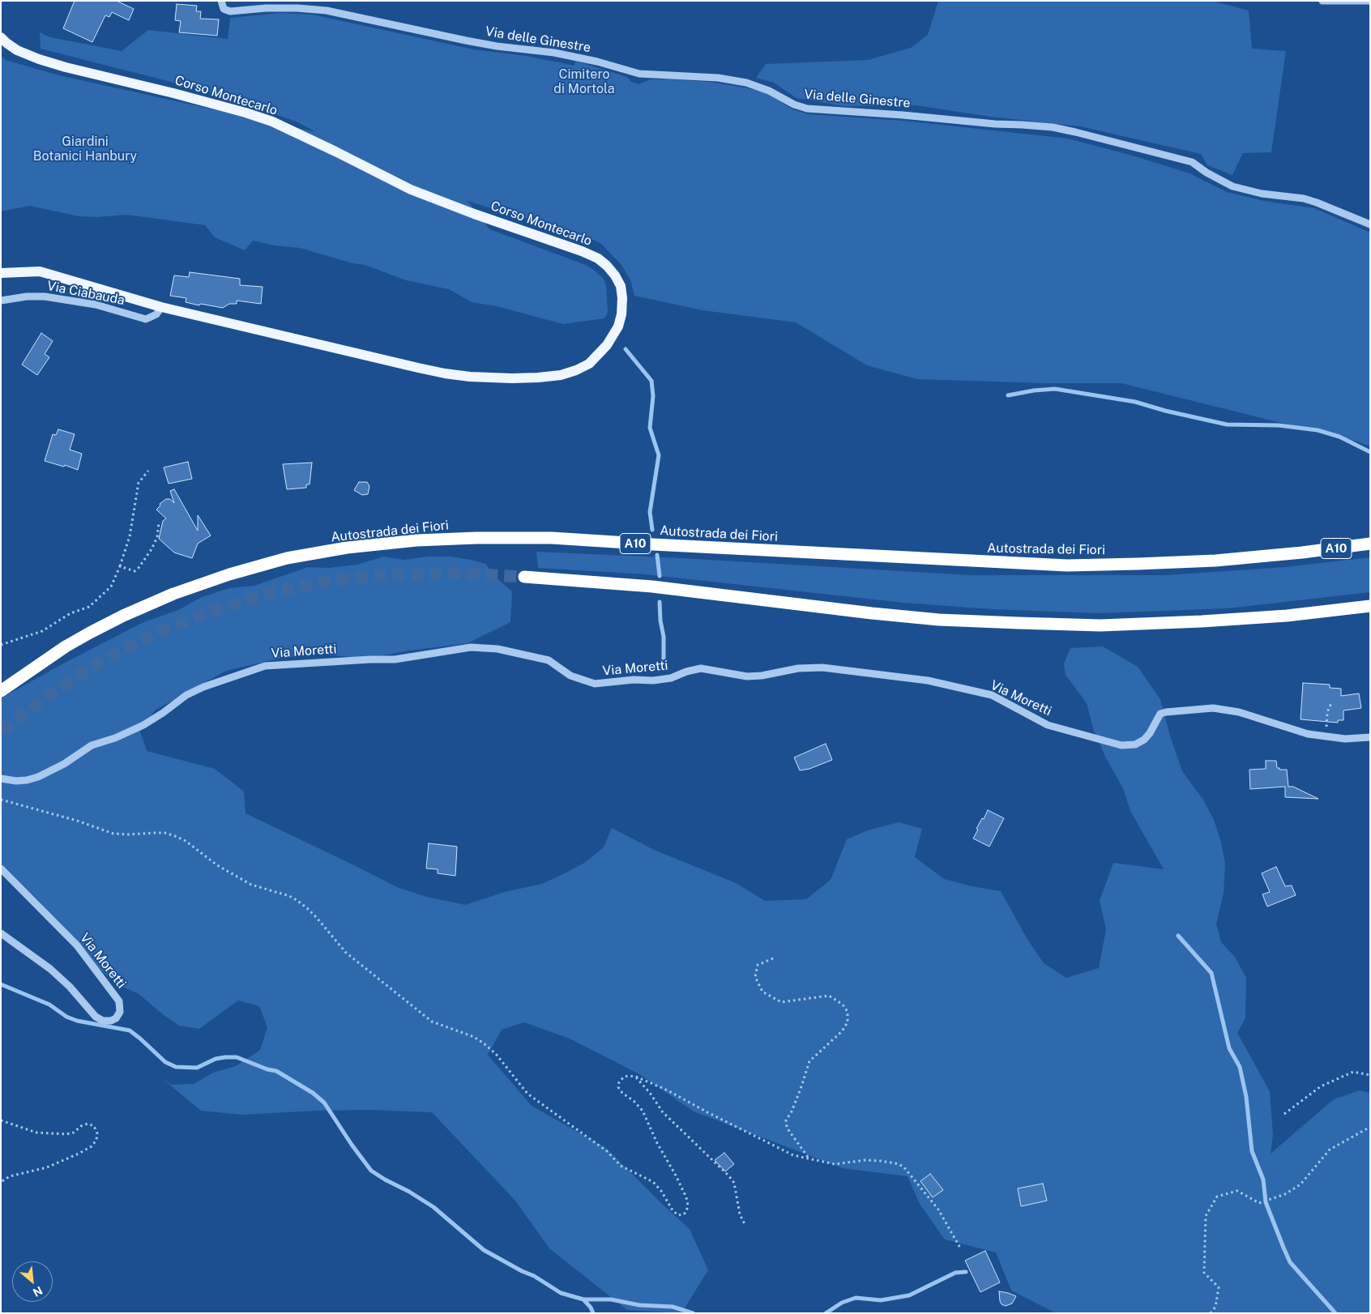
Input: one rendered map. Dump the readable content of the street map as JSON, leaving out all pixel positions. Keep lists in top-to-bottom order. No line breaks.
{"streets":{"highway":["Autostrada dei Fiori","A10"],"main road":["Corso Montecarlo"],"street":["Via delle Ginestre","Via Ciabauda","Via Moretti"]},"crossings":[["Corso Montecarlo","Via Ciabauda"]],"parks":["Cimitero di Mortola","Giardini Botanici Hanbury"],"north":"bottom right"}
